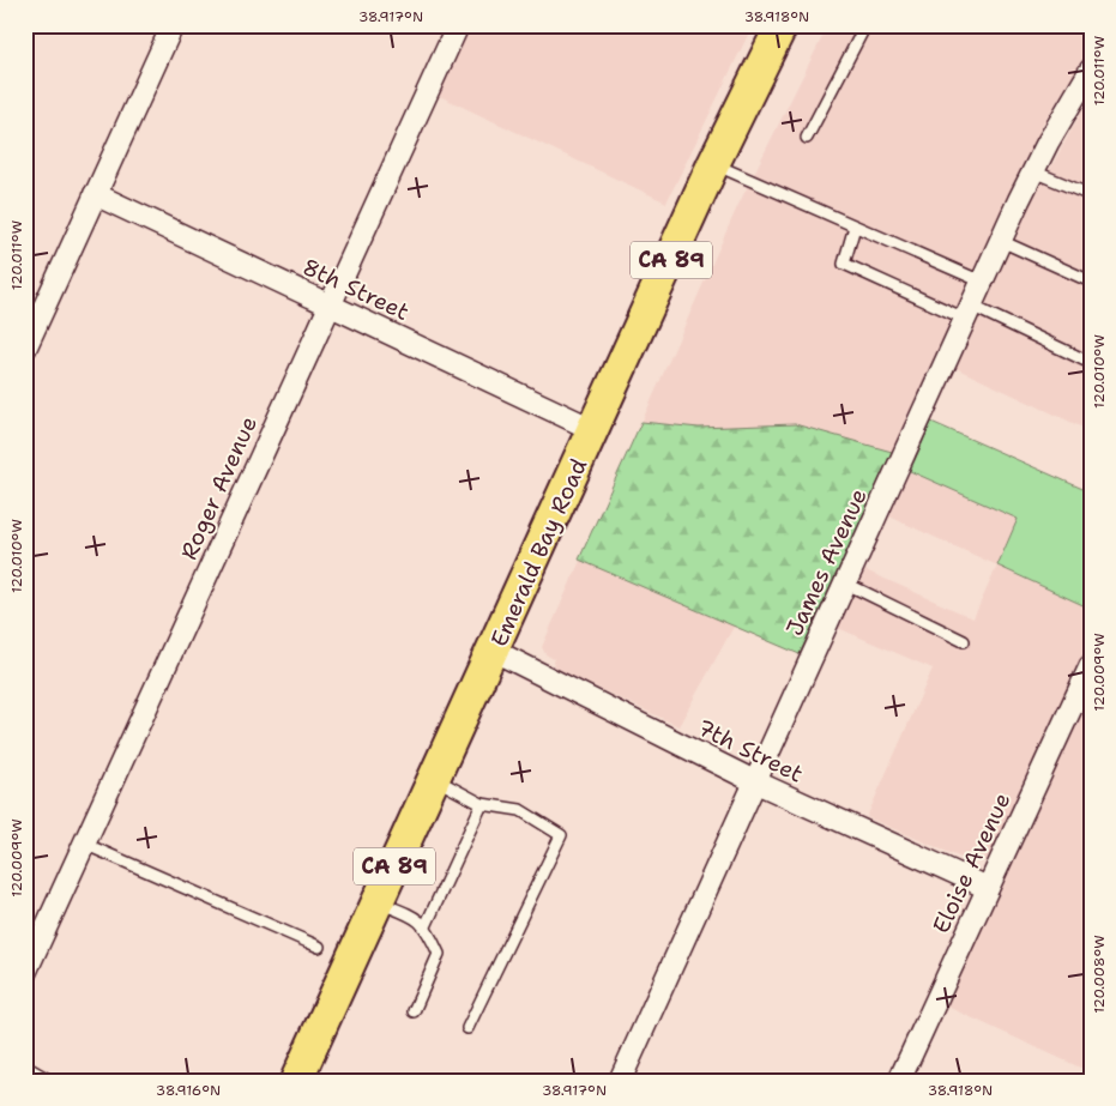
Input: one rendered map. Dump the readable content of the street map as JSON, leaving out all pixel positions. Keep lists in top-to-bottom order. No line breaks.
{"streets":{"main road":["CA 89","Emerald Bay Road"],"street":["8th Street","Roger Avenue","James Avenue","7th Street","Eloise Avenue"]},"crossings":[["8th Street","Roger Avenue"],["8th Street","Emerald Bay Road"],["Emerald Bay Road","7th Street"],["James Avenue","7th Street"],["7th Street","Eloise Avenue"]],"coordinates":["38.917°N","38.918°N","120.011°W","120.010°W","120.009°W","120.008°W","38.916°N"]}
